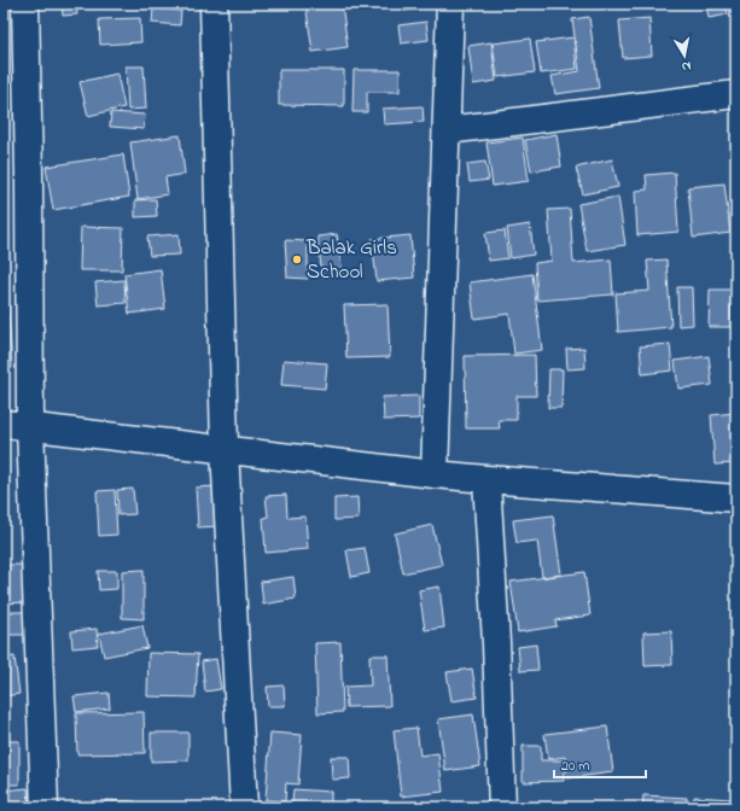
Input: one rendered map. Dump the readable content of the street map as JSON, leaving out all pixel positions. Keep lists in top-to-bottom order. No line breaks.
{"places":["Balak Girls School"],"scale_bar":"20 m","north":"bottom"}
